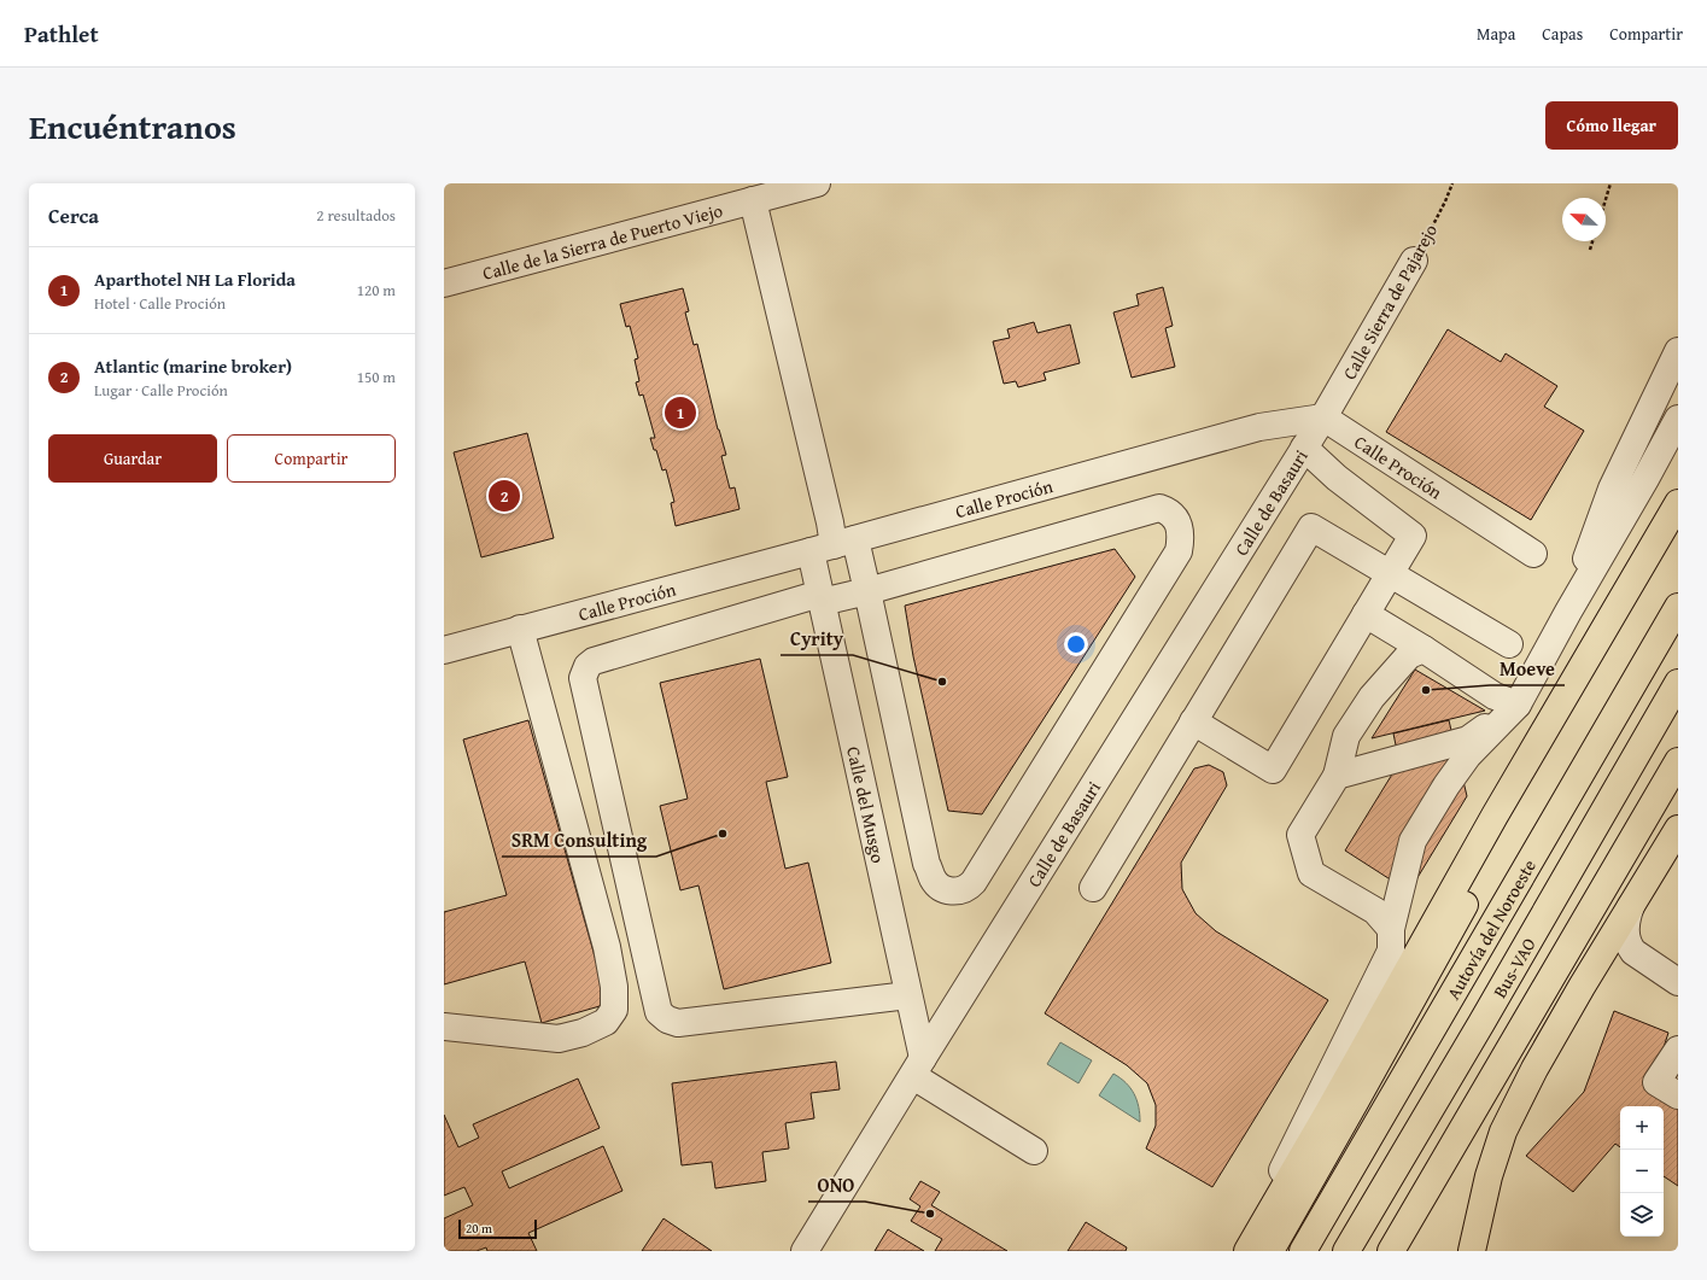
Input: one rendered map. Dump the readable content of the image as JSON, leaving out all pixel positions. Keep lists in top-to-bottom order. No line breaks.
{"streets":{"highway":["Autovía del Noroeste","Bus-VAO"],"street":["Calle de la Sierra de Puerto Viejo","Calle Sierra de Pajarejo","Calle Proción","Calle de Basauri","Calle del Musgo"]},"crossings":[["Calle Sierra de Pajarejo","Calle Proción"],["Calle Sierra de Pajarejo","Calle de Basauri"],["Calle Proción","Calle de Basauri"],["Calle Proción","Calle del Musgo"],["Calle de Basauri","Calle del Musgo"]],"places":["Cyrity","Moeve","SRM Consulting","ONO"],"scale_bar":"20 m","north":"top left","page":{"header":"Pathlet","nav":["Mapa","Capas","Compartir"],"title":"Encuéntranos","buttons":["Cómo llegar",["Guardar","Compartir"]],"heading":["Cerca","2 resultados"],"list":[{"mark":"1","name":"Aparthotel NH La Florida","note":"Hotel · Calle Proción","value":"120 m"},{"mark":"2","name":"Atlantic (marine broker)","note":"Lugar · Calle Proción","value":"150 m"}],"pins":["1","2"],"map_buttons":["+","−"],"scale":"20 m"}}
